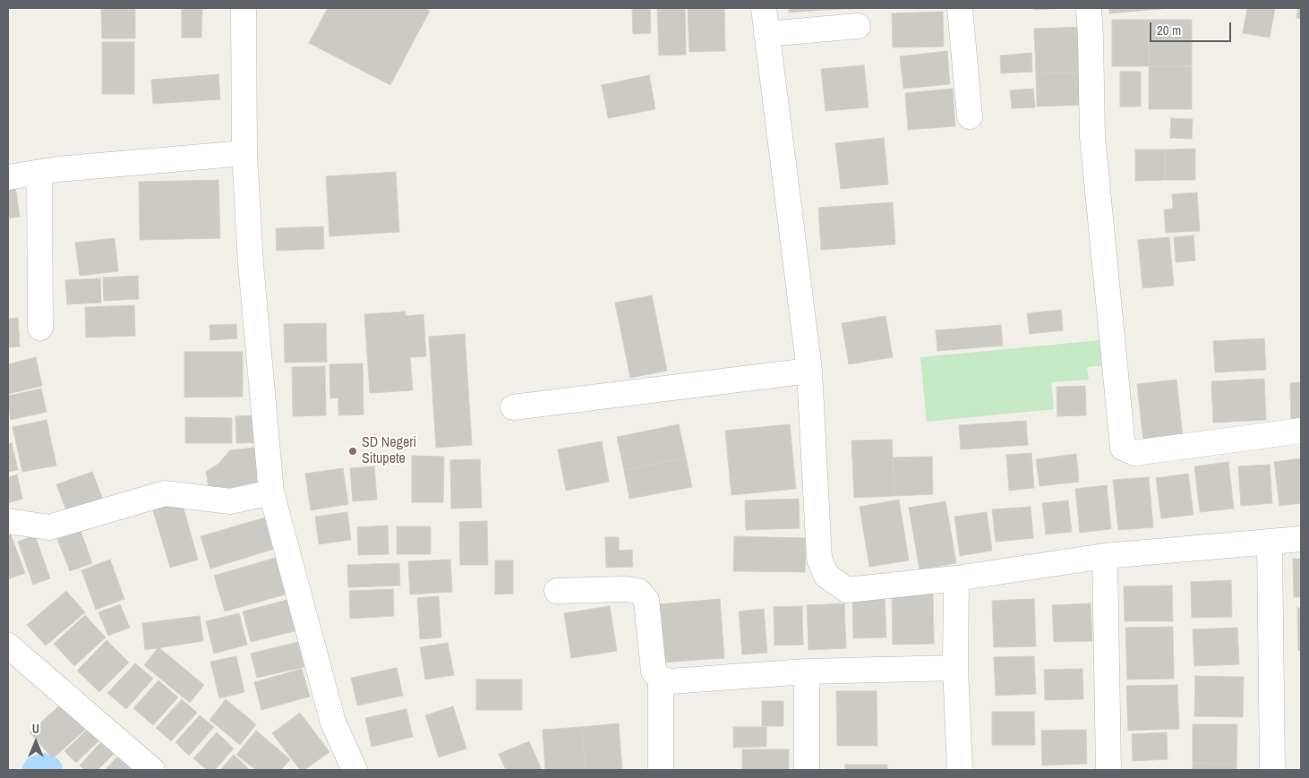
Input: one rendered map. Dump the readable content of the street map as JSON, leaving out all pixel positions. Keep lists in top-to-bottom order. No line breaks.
{"places":["SD Negeri Situpete"],"scale_bar":"20 m","north":"top"}
